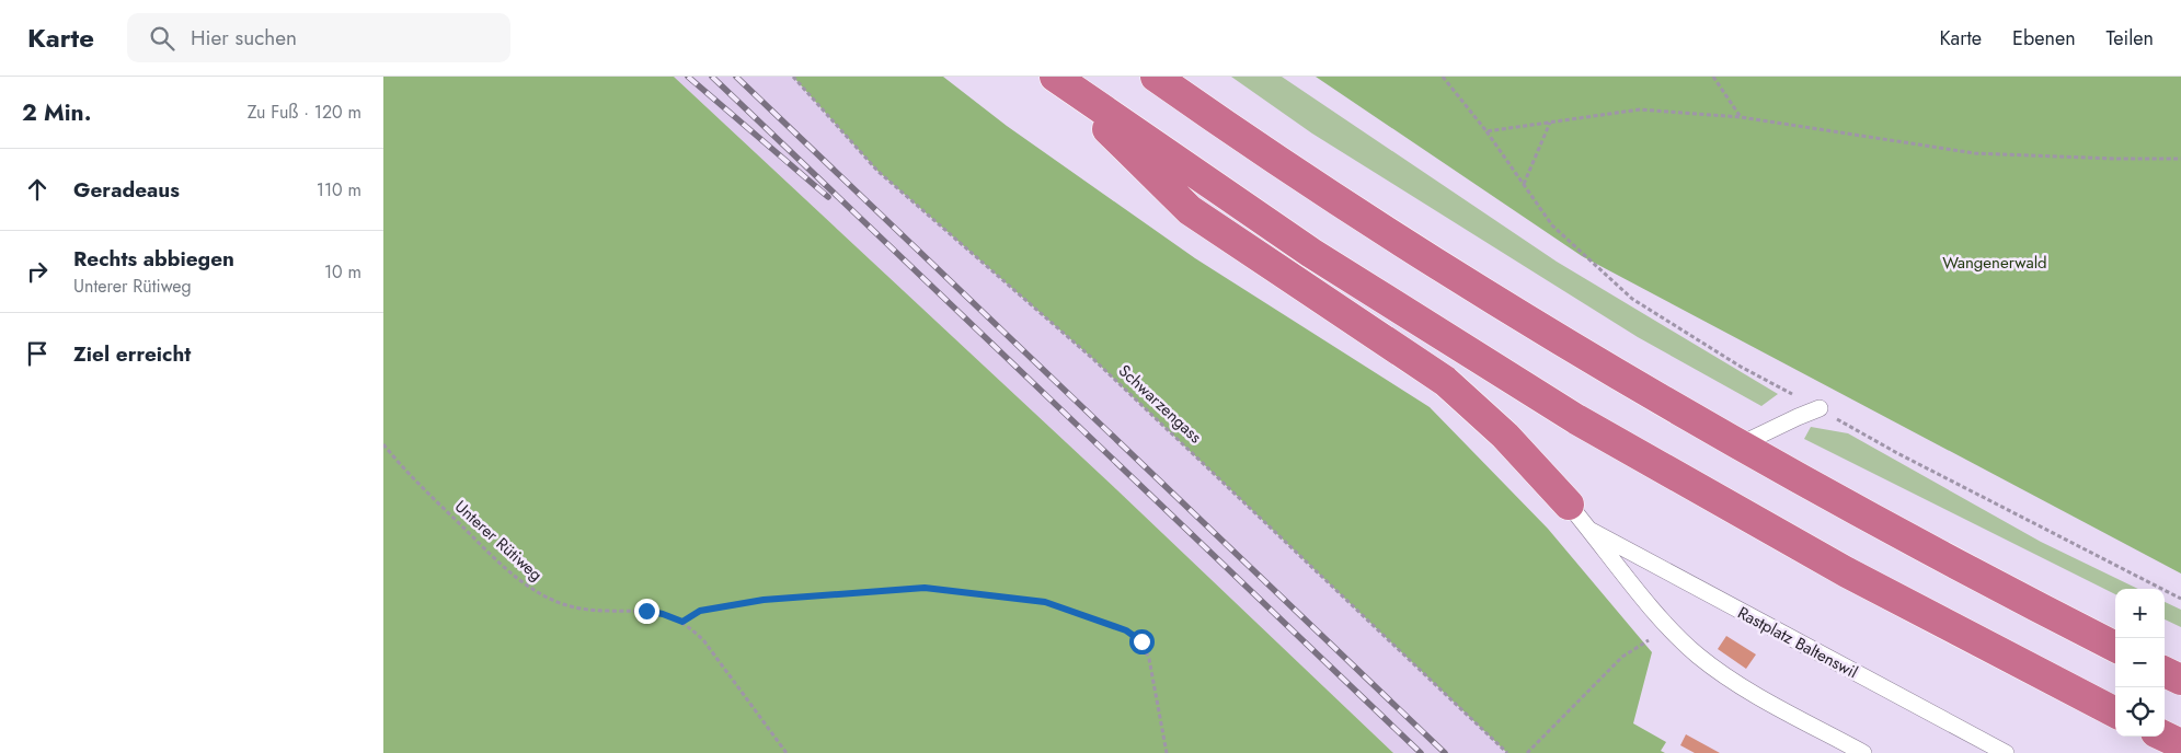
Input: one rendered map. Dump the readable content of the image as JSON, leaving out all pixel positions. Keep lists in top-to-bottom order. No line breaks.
{"streets":{"lane":["Rastplatz Baltenswil"],"path":["Schwarzengass","Unterer Rütiweg"]},"parks":["Wangenerwald"],"page":{"header":"Karte","search":"Hier suchen","nav":["Karte","Ebenen","Teilen"],"heading":["2 Min.","Zu Fuß · 120 m"],"list":[["Geradeaus","110 m"],["Rechts abbiegen","Unterer Rütiweg","10 m"],"Ziel erreicht"],"map_buttons":["+","−"]}}
